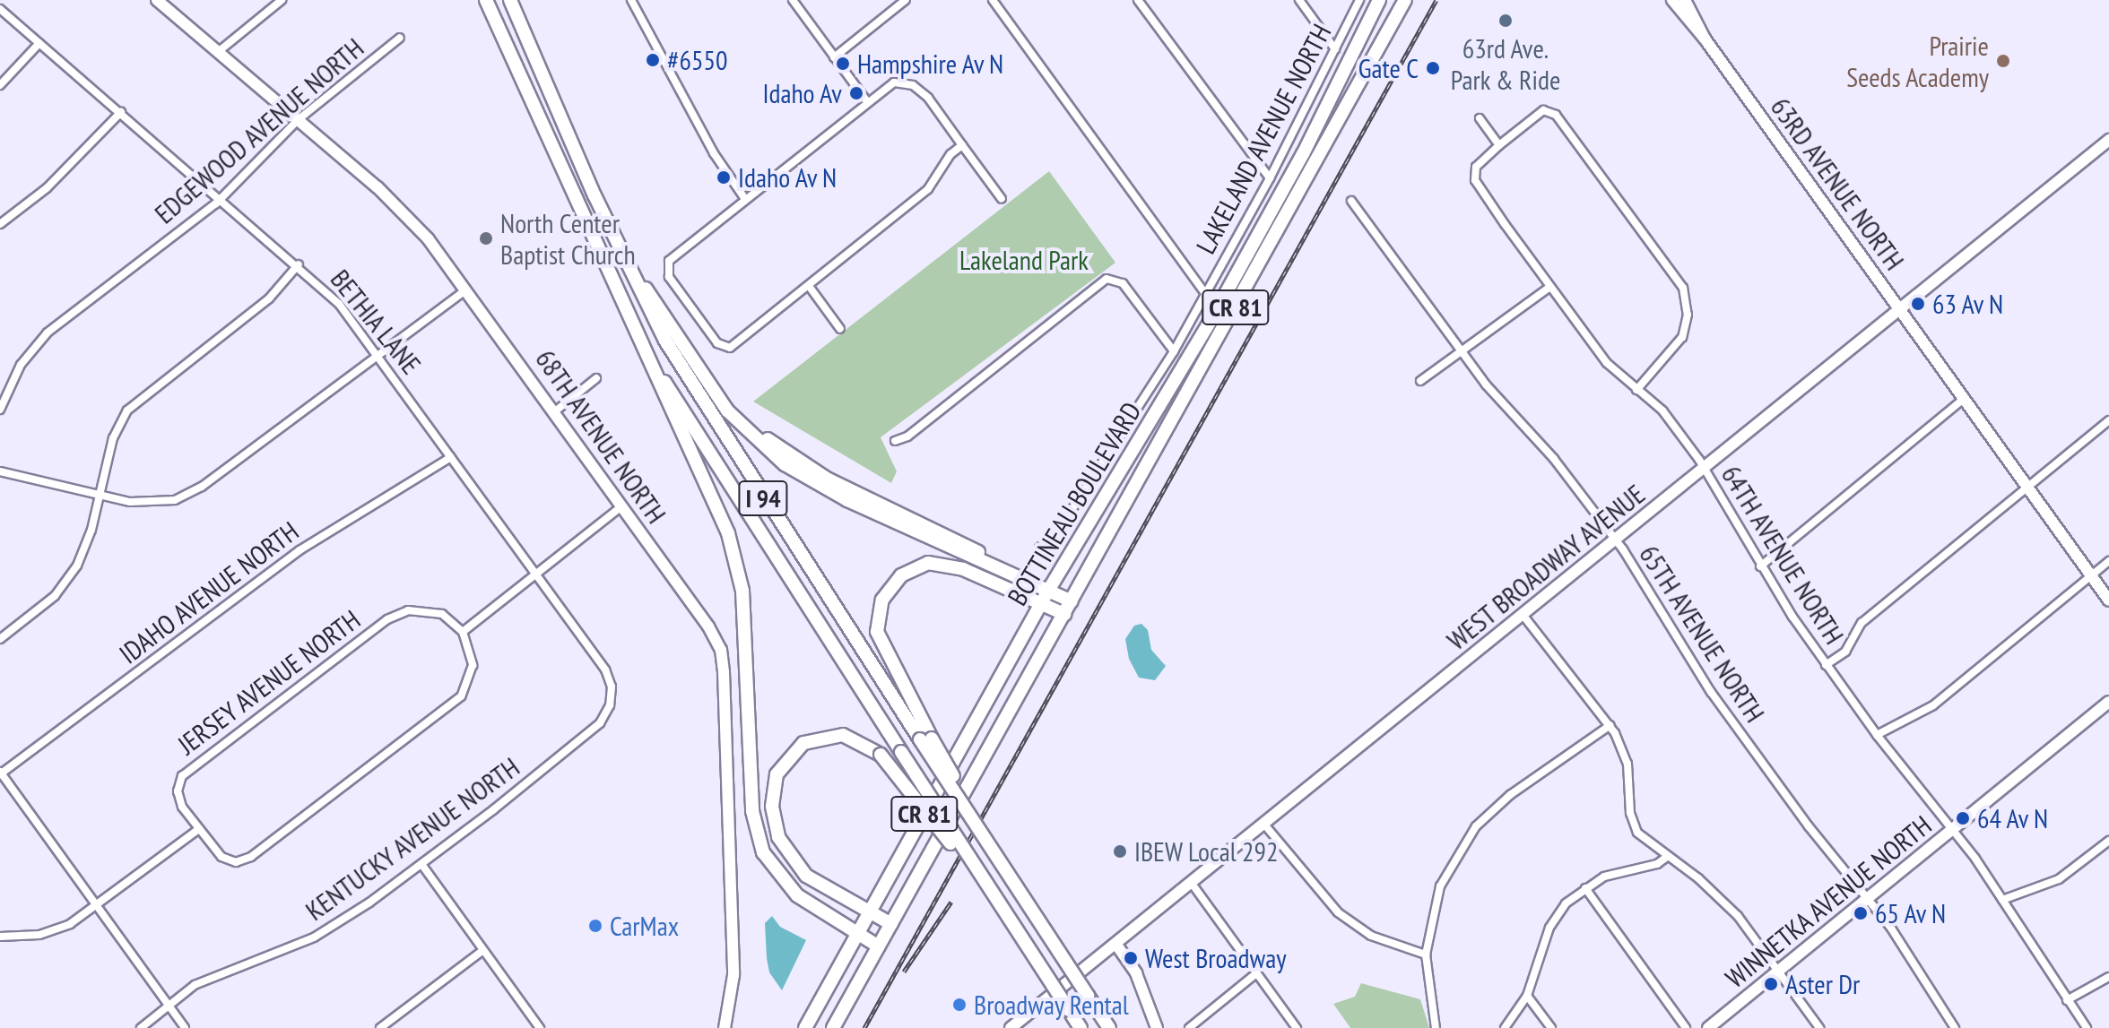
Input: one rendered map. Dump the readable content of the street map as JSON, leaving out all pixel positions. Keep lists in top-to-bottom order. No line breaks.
{"streets":{"highway":["CR 81","I 94","BOTTINEAU BOULEVARD"],"street":["EDGEWOOD AVENUE NORTH","LAKELAND AVENUE NORTH","63RD AVENUE NORTH","BETHIA LANE","68TH AVENUE NORTH","64TH AVENUE NORTH","WEST BROADWAY AVENUE","IDAHO AVENUE NORTH","65TH AVENUE NORTH","JERSEY AVENUE NORTH","KENTUCKY AVENUE NORTH","WINNETKA AVENUE NORTH"]},"crossings":[["EDGEWOOD AVENUE NORTH","BETHIA LANE"],["EDGEWOOD AVENUE NORTH","68TH AVENUE NORTH"],["63RD AVENUE NORTH","WEST BROADWAY AVENUE"],["BETHIA LANE","IDAHO AVENUE NORTH"],["BETHIA LANE","KENTUCKY AVENUE NORTH"],["64TH AVENUE NORTH","WEST BROADWAY AVENUE"],["64TH AVENUE NORTH","WINNETKA AVENUE NORTH"],["WEST BROADWAY AVENUE","65TH AVENUE NORTH"],["65TH AVENUE NORTH","WINNETKA AVENUE NORTH"]],"parks":["Lakeland Park"],"places":["63rd Ave. Park & Ride","#6550","Prairie Seeds Academy","Hampshire Av N","Gate C","Idaho Av","Idaho Av N","North Center Baptist Church","63 Av N","64 Av N","IBEW Local 292","65 Av N","CarMax","West Broadway","Aster Dr","Broadway Rental"]}
